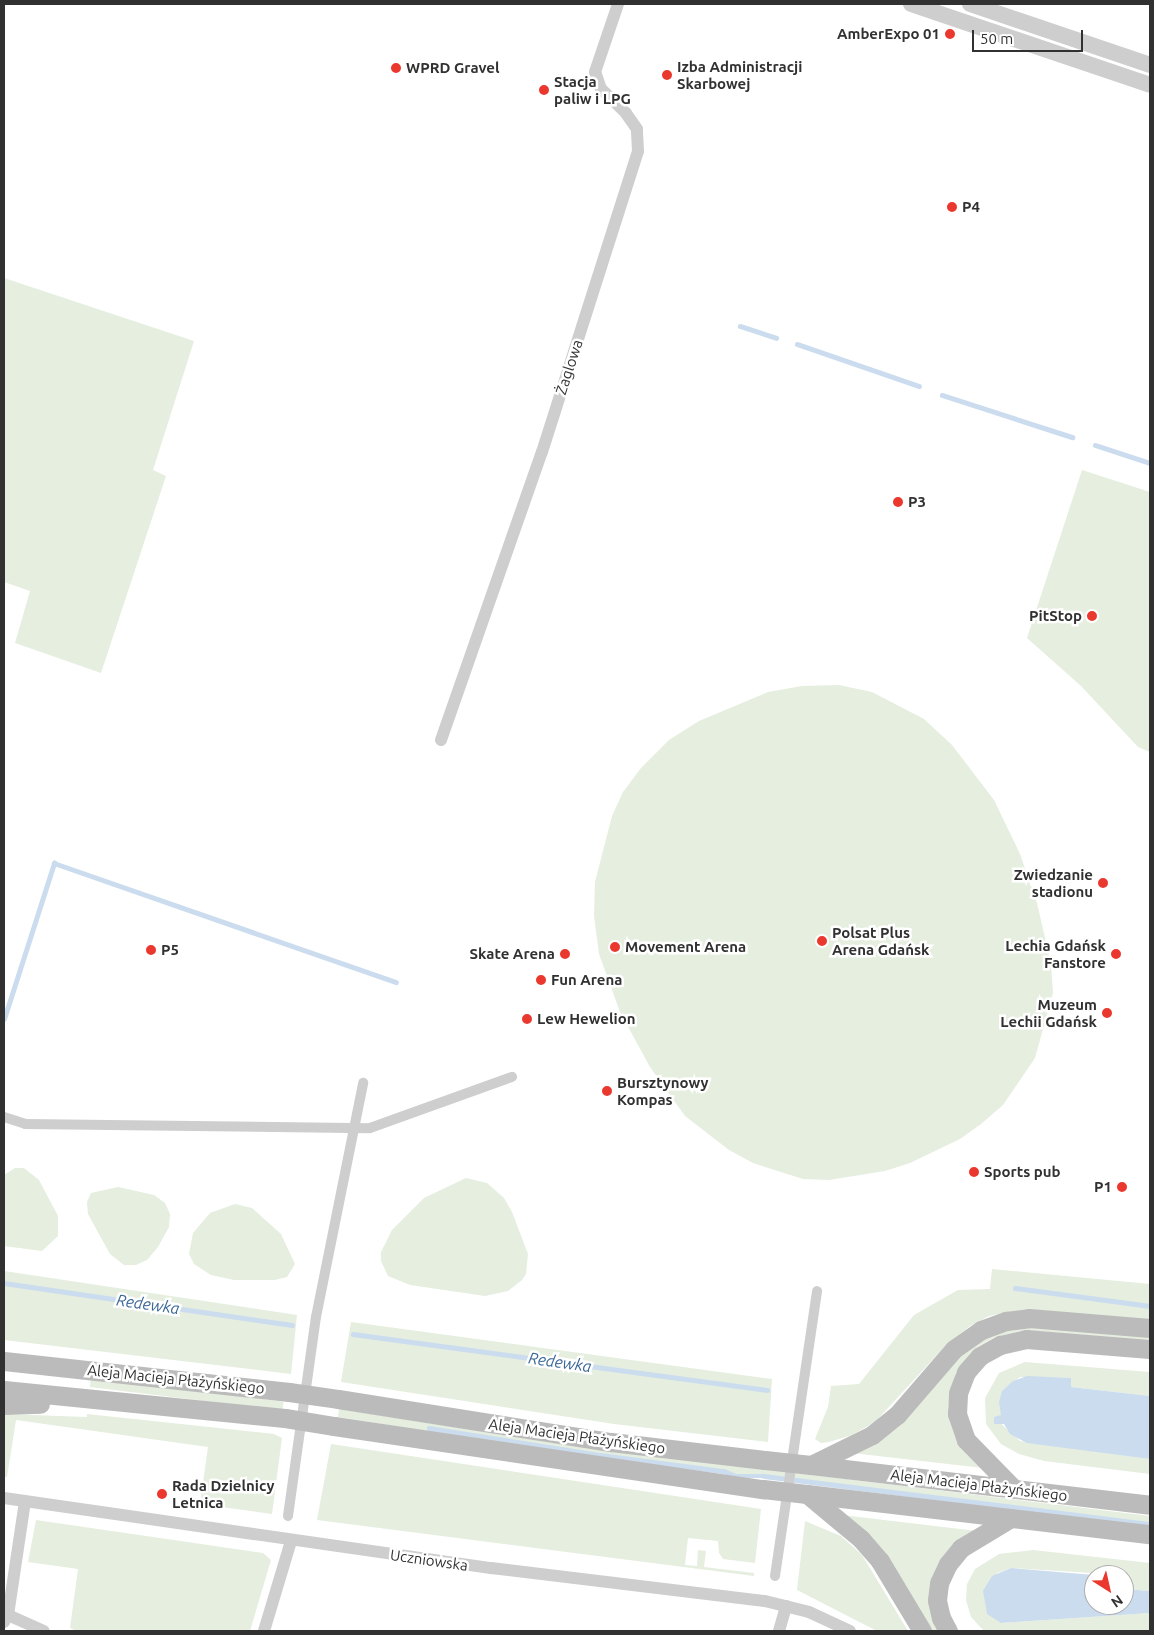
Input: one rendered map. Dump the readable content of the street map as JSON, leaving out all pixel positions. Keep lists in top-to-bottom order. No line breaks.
{"streets":{"main road":["Aleja Macieja Płażyńskiego"],"street":["Żaglowa","Uczniowska"]},"water":["Redewka"],"places":["AmberExpo 01","WPRD Gravel","Izba Administracji Skarbowej","Stacja paliw i LPG","P4","P3","PitStop","Zwiedzanie stadionu","Polsat Plus Arena Gdańsk","Movement Arena","P5","Skate Arena","Lechia Gdańsk Fanstore","Fun Arena","Muzeum Lechii Gdańsk","Lew Hewelion","Bursztynowy Kompas","Sports pub","P1","Rada Dzielnicy Letnica"],"scale_bar":"50 m","north":"bottom right"}
